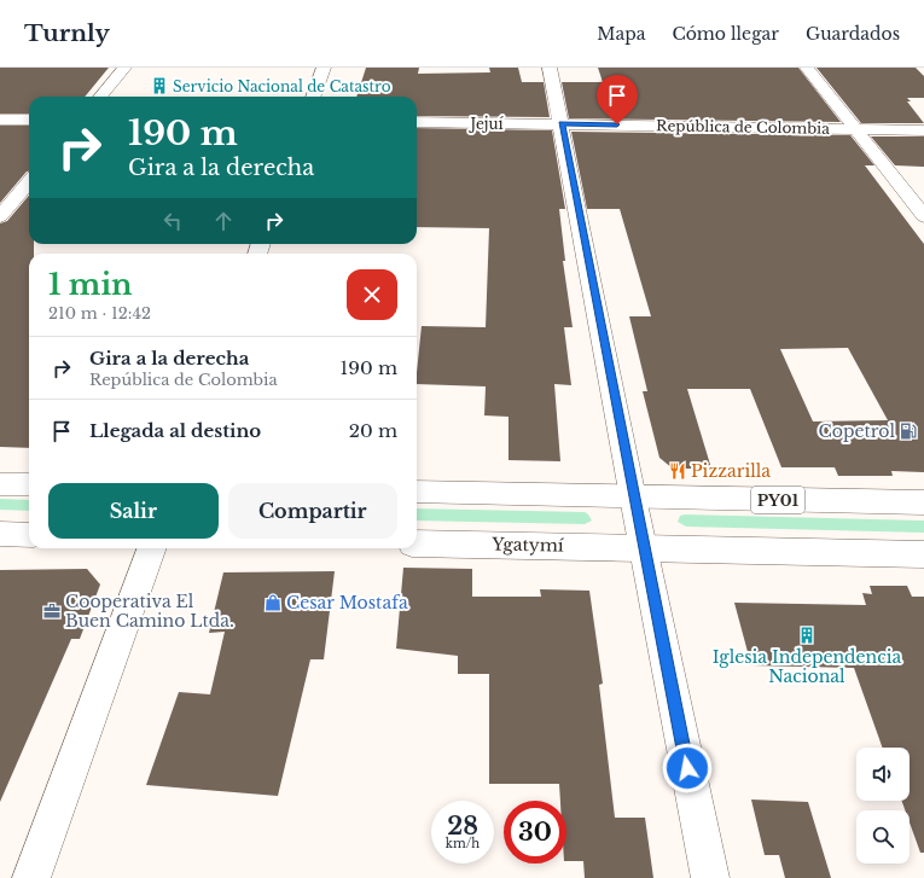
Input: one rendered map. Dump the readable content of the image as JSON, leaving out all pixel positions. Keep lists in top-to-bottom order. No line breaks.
{"streets":{"street":["Jejuí","República de Colombia","PY01","Ygatymí"]},"crossings":[["Jejuí","República de Colombia"]],"places":{"building":["Servicio Nacional de Catastro","Iglesia Independencia Nacional"],"fuel station":["Copetrol"],"restaurant":["Pizzarilla"],"shop":["Cesar Mostafa"],"office":["Cooperativa El Buen Camino Ltda."]},"page":{"header":"Turnly","nav":["Mapa","Cómo llegar","Guardados"],"turn":["190 m","Gira a la derecha"],"heading":["1 min","210 m · 12:42"],"list":[{"name":"Gira a la derecha","note":"República de Colombia","value":"190 m"},{"name":"Llegada al destino","value":"20 m"}],"buttons":["Salir","Compartir"],"speed":"28 km/h","limit":"30"}}
